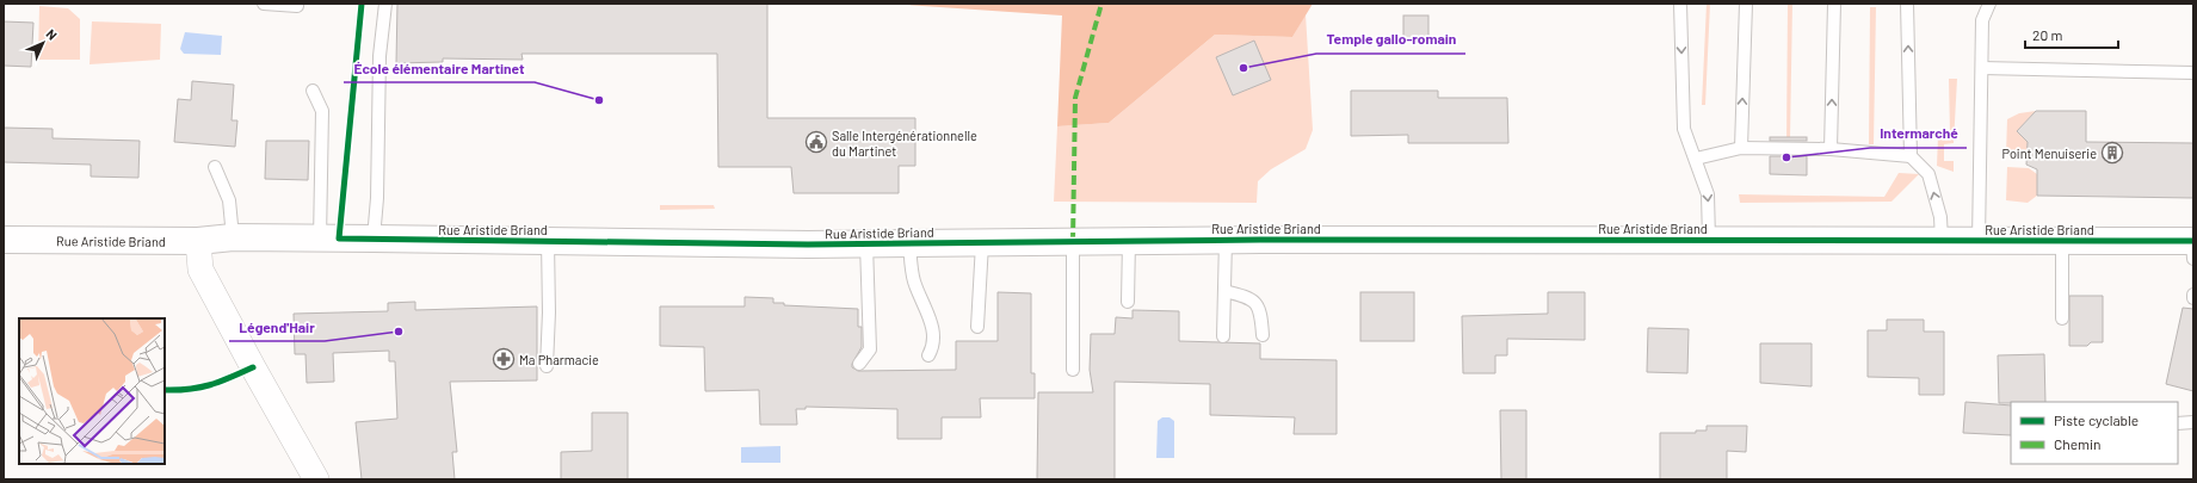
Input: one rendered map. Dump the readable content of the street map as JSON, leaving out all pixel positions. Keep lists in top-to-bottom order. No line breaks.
{"streets":{"street":["Rue Aristide Briand"]},"places":{"other":["Temple gallo-romain","École élémentaire Martinet","Intermarché","Légend'Hair"],"public building":["Salle Intergénérationnelle du Martinet"],"building":["Point Menuiserie"],"pharmacy":["Ma Pharmacie"]},"legend":["Piste cyclable","Chemin"],"scale_bar":"20 m","north":"top right"}
